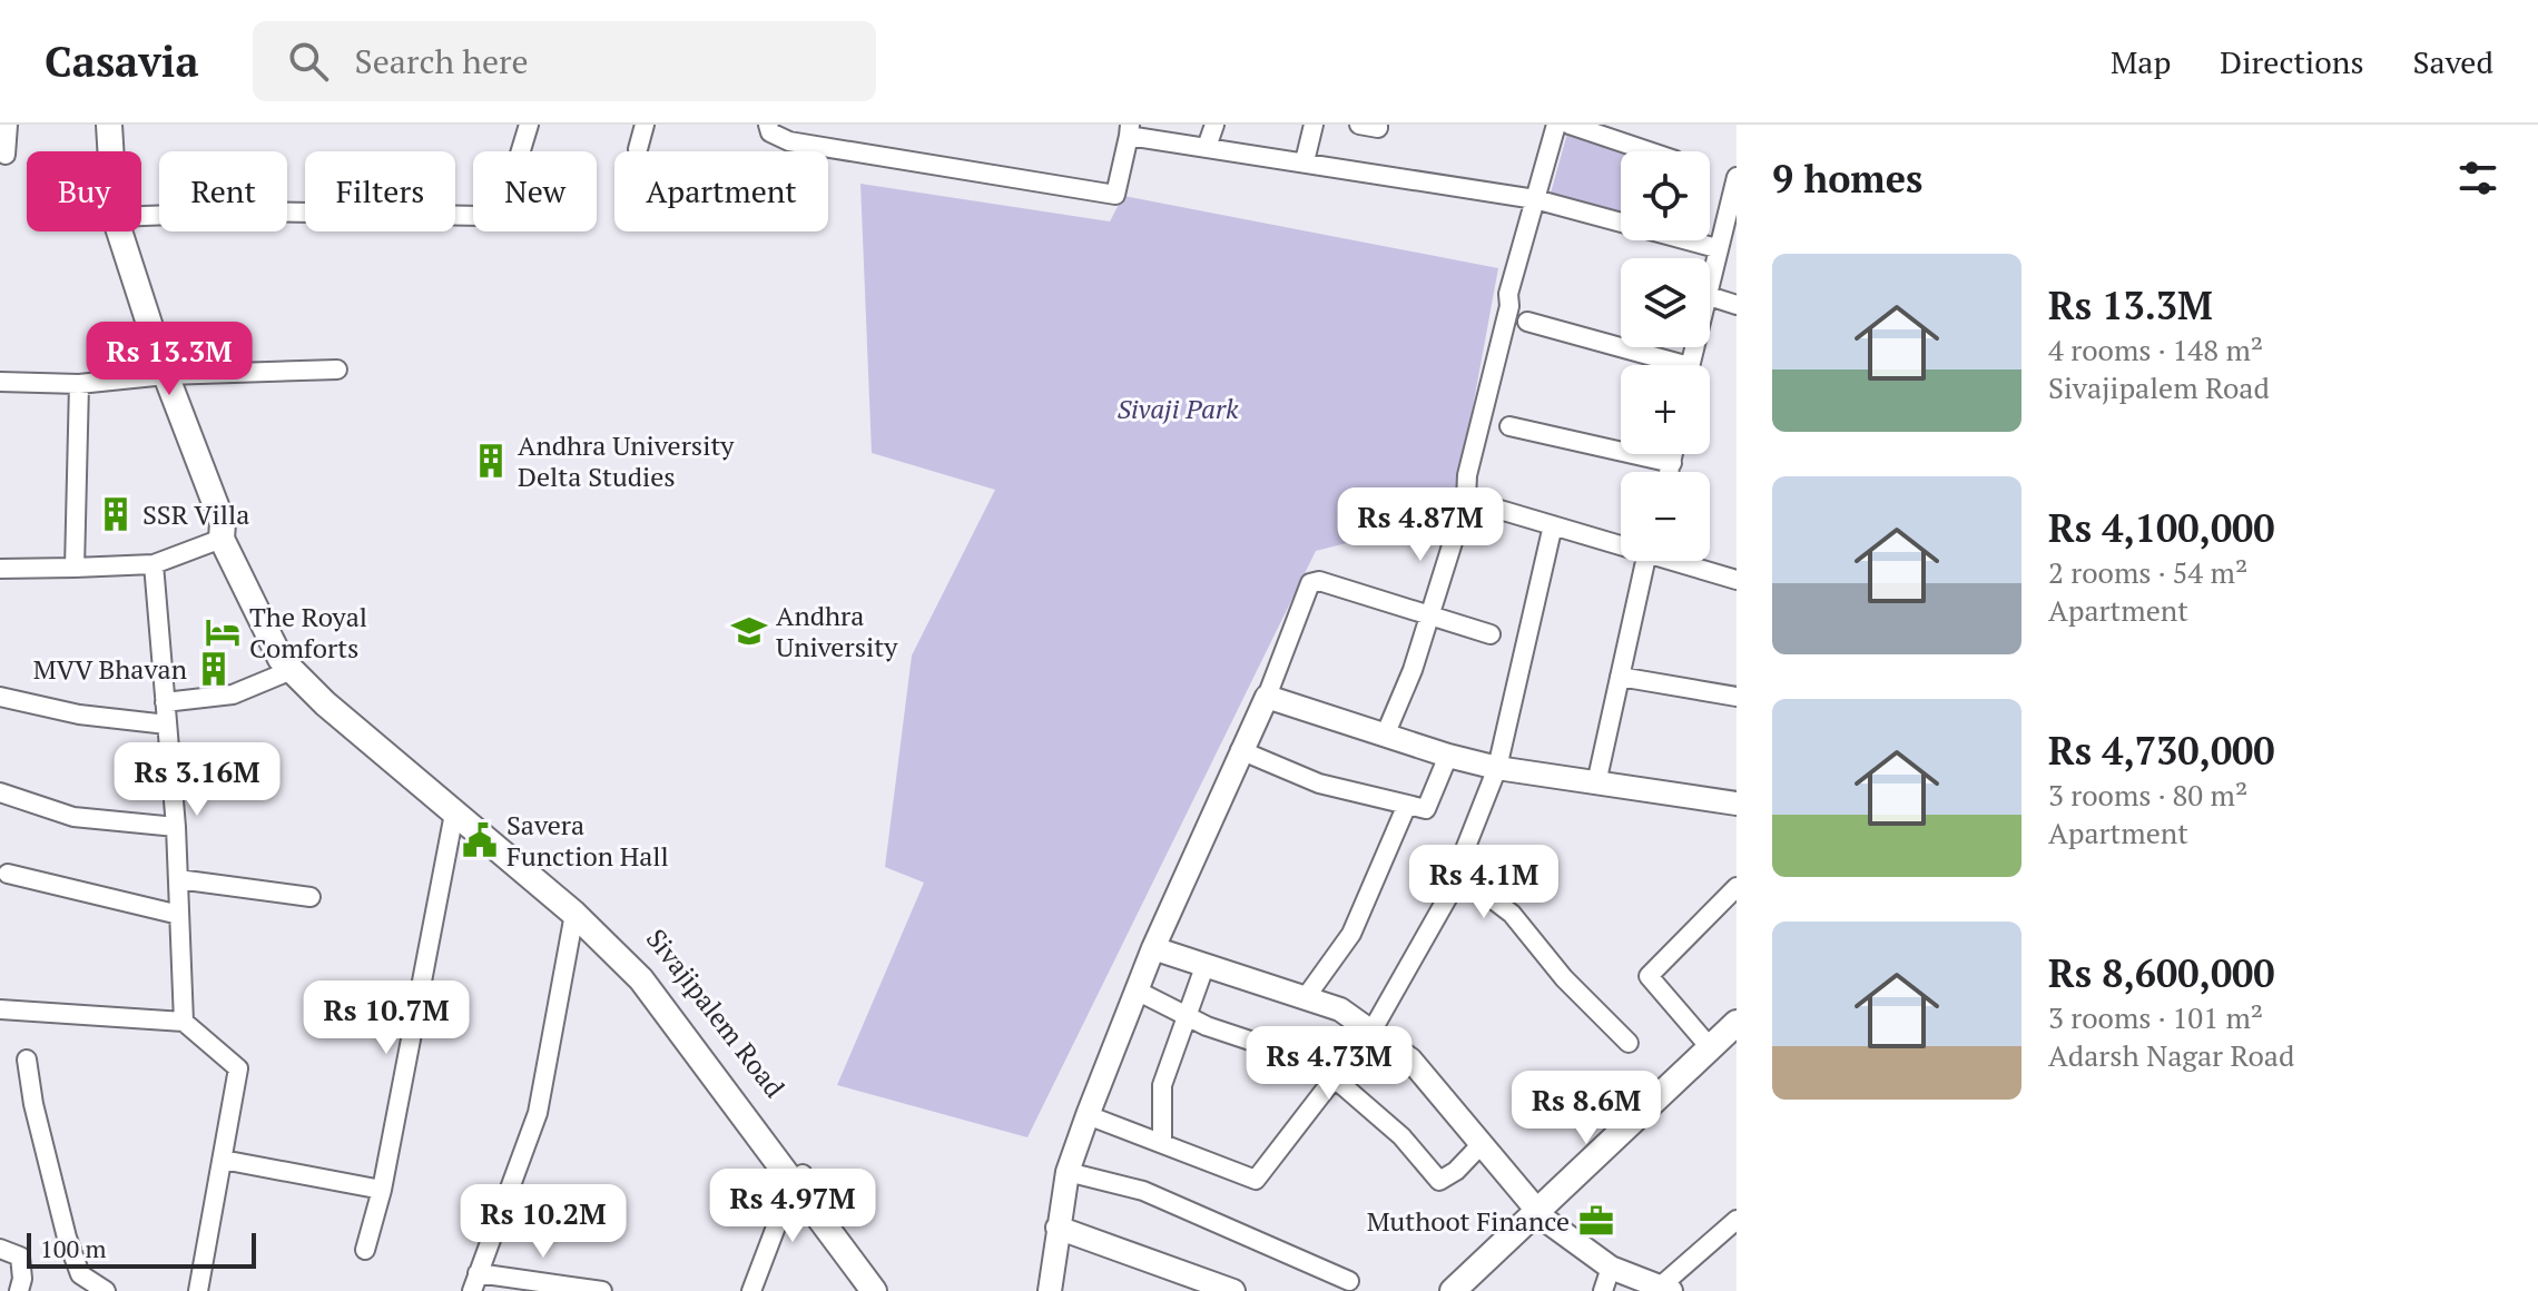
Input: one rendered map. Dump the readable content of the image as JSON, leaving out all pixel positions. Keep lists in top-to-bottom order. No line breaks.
{"streets":{"main road":["Sivajipalem Road"]},"parks":["Sivaji Park"],"places":{"building":["Andhra University Delta Studies","SSR Villa","MVV Bhavan"],"school or university":["Andhra University"],"hotel":["The Royal Comforts"],"public building":["Savera Function Hall"],"office":["Muthoot Finance"]},"scale_bar":"100 m","page":{"header":"Casavia","search":"Search here","nav":["Map","Directions","Saved"],"heading":"9 homes","map_buttons":["+","−"],"chip":["Buy","Rent","Filters","New","Apartment"],"list":[{"name":"Rs 13.3M","note":"4 rooms · 148 m² · Sivajipalem Road"},{"name":"Rs 4,100,000","note":"2 rooms · 54 m² · Apartment"},{"name":"Rs 4,730,000","note":"3 rooms · 80 m² · Apartment"},{"name":"Rs 8,600,000","note":"3 rooms · 101 m² · Adarsh Nagar Road"}],"price":["Rs 13.3M","Rs 4.87M","Rs 3.16M","Rs 4.1M","Rs 10.7M","Rs 4.73M","Rs 8.6M","Rs 4.97M","Rs 10.2M"],"scale":"100 m"}}
